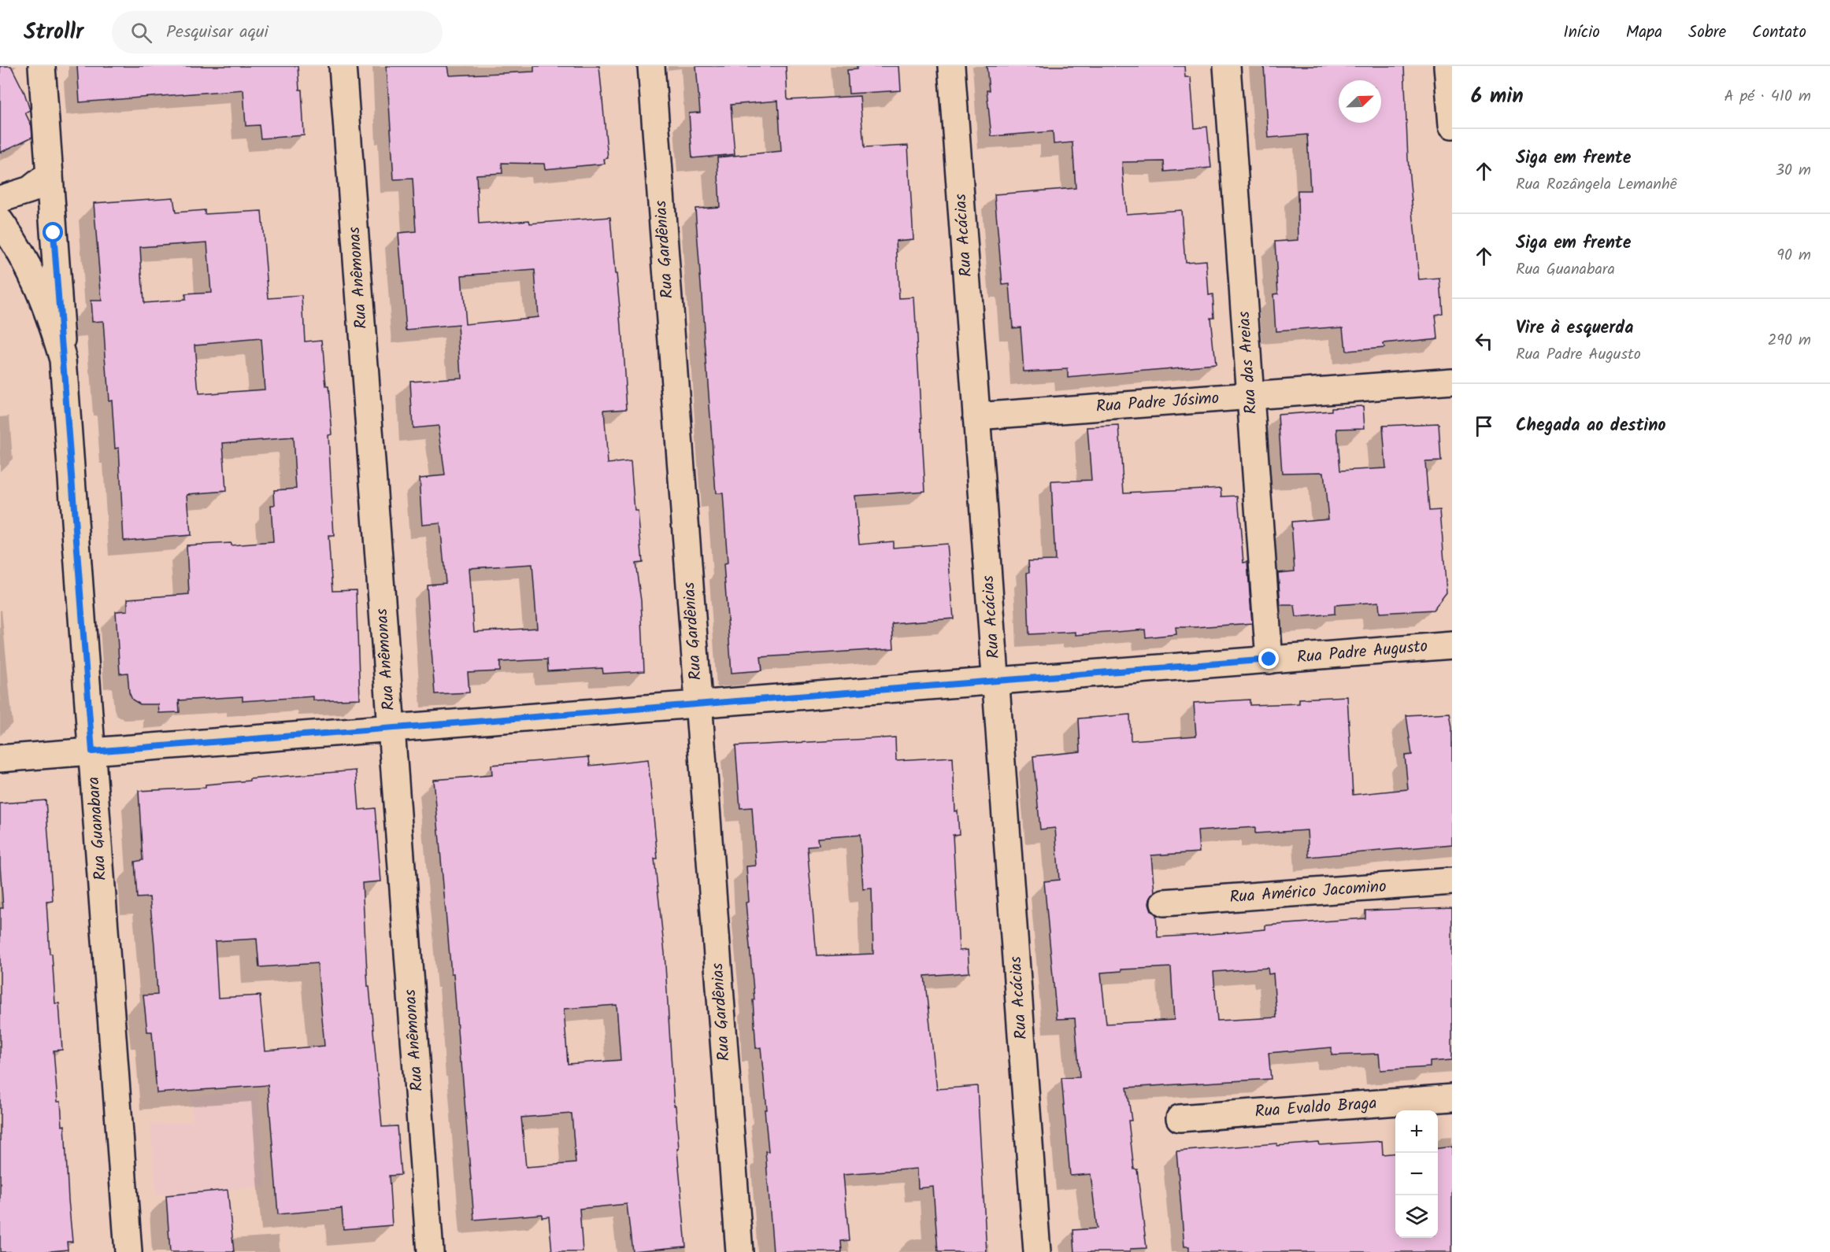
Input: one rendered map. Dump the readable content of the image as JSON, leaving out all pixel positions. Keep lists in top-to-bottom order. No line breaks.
{"streets":{"street":["Rua Acácias","Rua Gardênias","Rua Anêmonas","Rua das Areias","Rua Padre Jósimo","Rua Padre Augusto","Rua Guanabara","Rua Américo Jacomino","Rua Evaldo Braga"]},"crossings":[["Rua Acácias","Rua Padre Jósimo"],["Rua Acácias","Rua Padre Augusto"],["Rua Gardênias","Rua Padre Augusto"],["Rua Anêmonas","Rua Padre Augusto"],["Rua das Areias","Rua Padre Jósimo"],["Rua das Areias","Rua Padre Augusto"],["Rua Padre Augusto","Rua Guanabara"]],"north":"top right","page":{"header":"Strollr","search":"Pesquisar aqui","nav":["Início","Mapa","Sobre","Contato"],"heading":["6 min","A pé · 410 m"],"list":[["Siga em frente","Rua Rozângela Lemanhê","30 m"],["Siga em frente","Rua Guanabara","90 m"],["Vire à esquerda","Rua Padre Augusto","290 m"],"Chegada ao destino"],"map_buttons":["+","−"]}}
